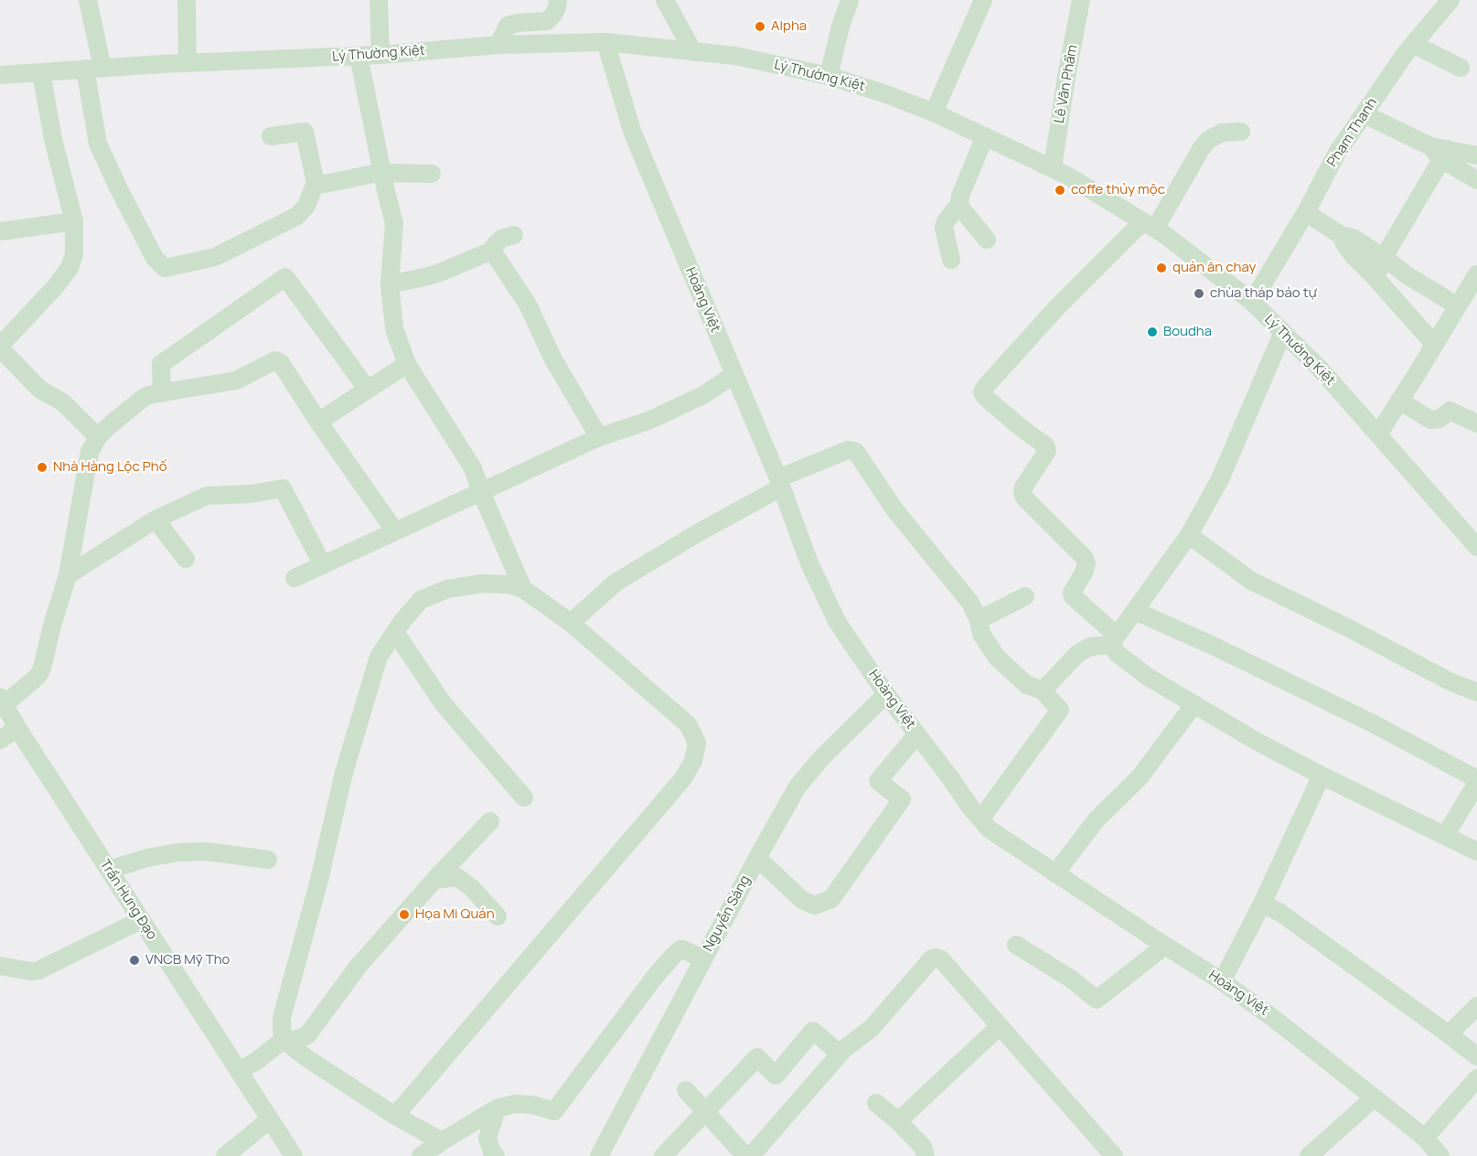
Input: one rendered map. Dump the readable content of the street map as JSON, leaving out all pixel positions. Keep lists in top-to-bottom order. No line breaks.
{"streets":{"street":["Lý Thường Kiệt","Lê Văn Phẩm","Phạm Thanh","Hoàng Việt","Trần Hưng Đạo","Nguyễn Sáng"]},"crossings":[["Lý Thường Kiệt","Lê Văn Phẩm"],["Lý Thường Kiệt","Phạm Thanh"],["Lý Thường Kiệt","Hoàng Việt"],["Hoàng Việt","Nguyễn Sáng"]],"places":["Alpha","coffe thủy mộc","quán ăn chay","chùa tháp bảo tự","Boudha","Nhà Hàng Lộc Phố","Họa Mi Quán","VNCB Mỹ Tho"]}
